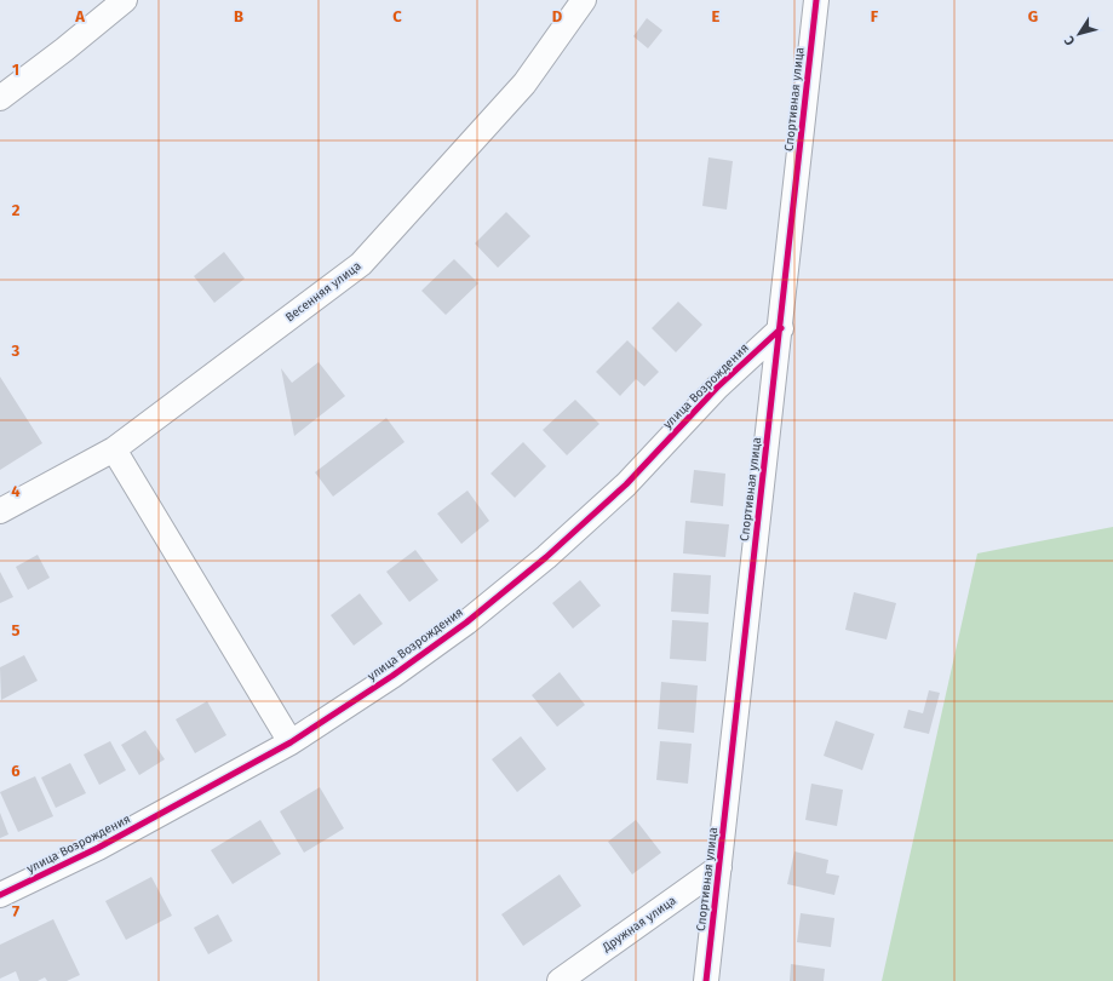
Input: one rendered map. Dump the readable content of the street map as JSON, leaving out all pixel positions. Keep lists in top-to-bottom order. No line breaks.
{"streets":{"street":["Спортивная улица","Весенняя улица","улица Возрождения","Дружная улица"]},"crossings":[["Спортивная улица","улица Возрождения"],["Спортивная улица","Дружная улица"]],"north":"bottom left","grid":{"columns":["A","B","C","D","E","F","G"],"rows":["1","2","3","4","5","6","7"]}}
